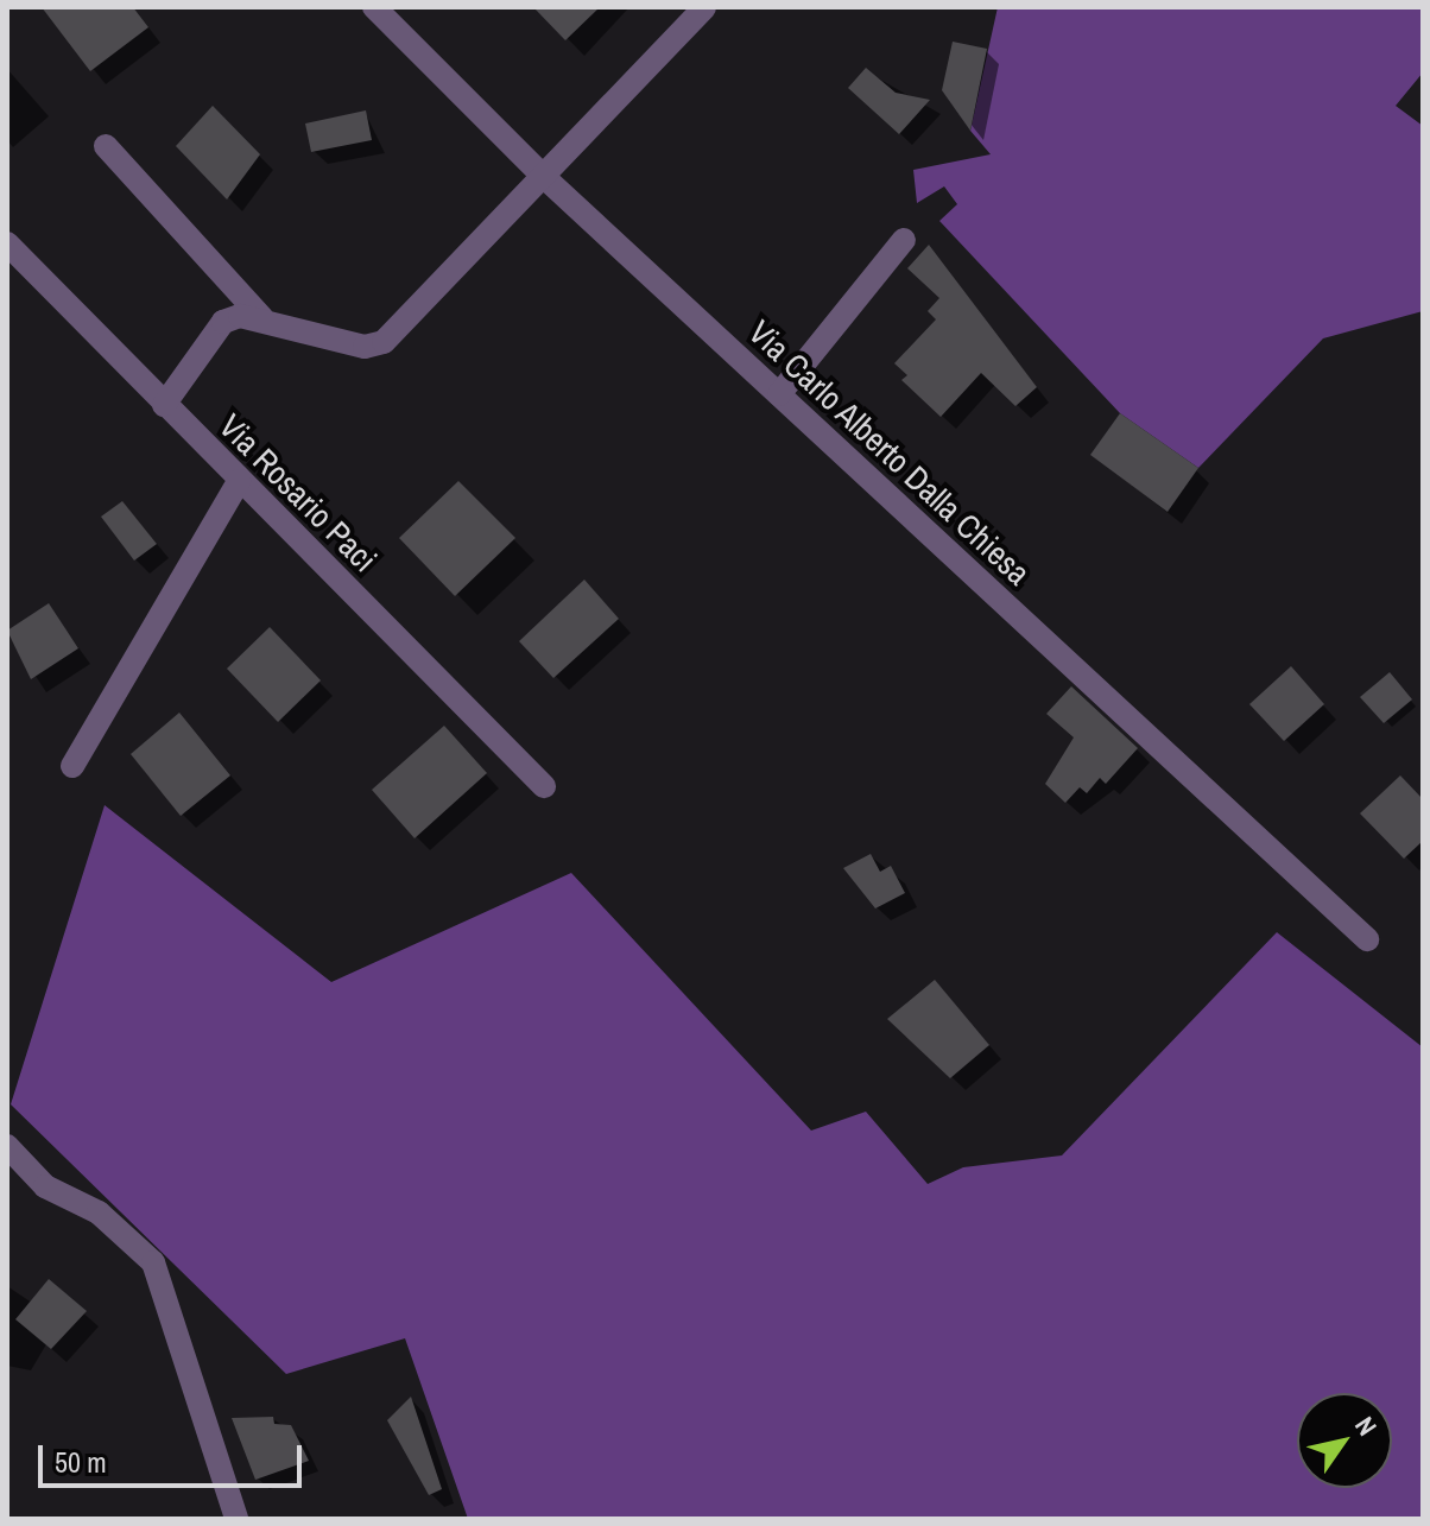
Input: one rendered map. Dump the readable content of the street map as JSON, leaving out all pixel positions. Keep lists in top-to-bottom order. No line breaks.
{"streets":{"street":["Via Carlo Alberto Dalla Chiesa","Via Rosario Paci"]},"scale_bar":"50 m","north":"top right"}
